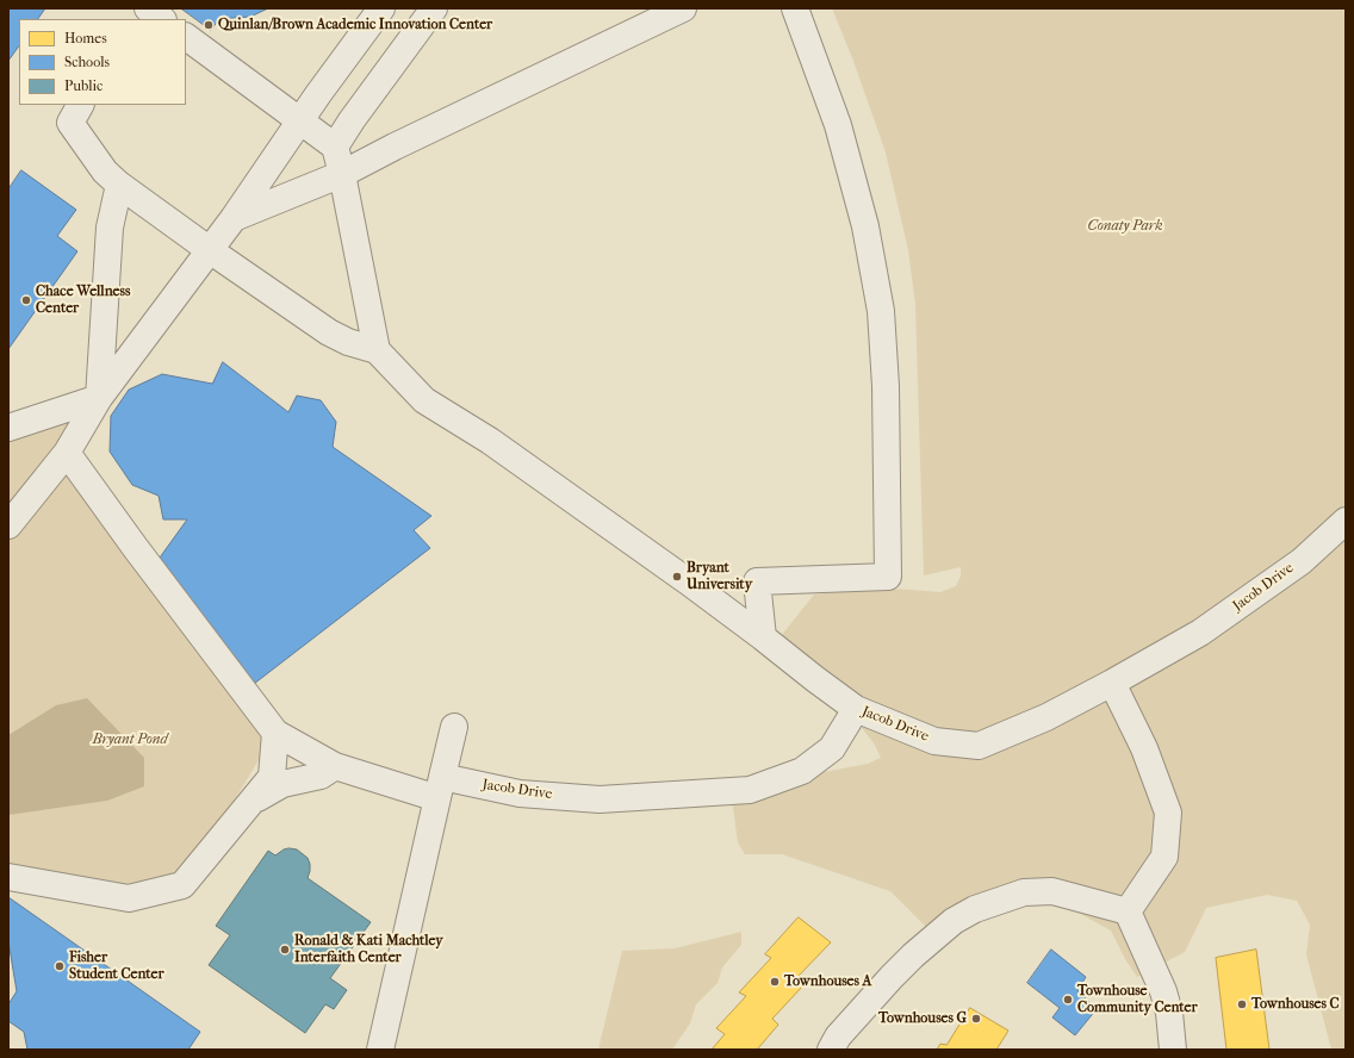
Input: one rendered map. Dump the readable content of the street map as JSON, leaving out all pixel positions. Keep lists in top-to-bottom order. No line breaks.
{"streets":{"street":["Jacob Drive"]},"parks":["Conaty Park","Bryant Pond"],"places":["Quinlan/Brown Academic Innovation Center","Chace Wellness Center","Bryant University","Ronald & Kati Machtley Interfaith Center","Fisher Student Center","Townhouses A","Townhouse Community Center","Townhouses C","Townhouses G"],"legend":["Homes","Schools","Public"]}
